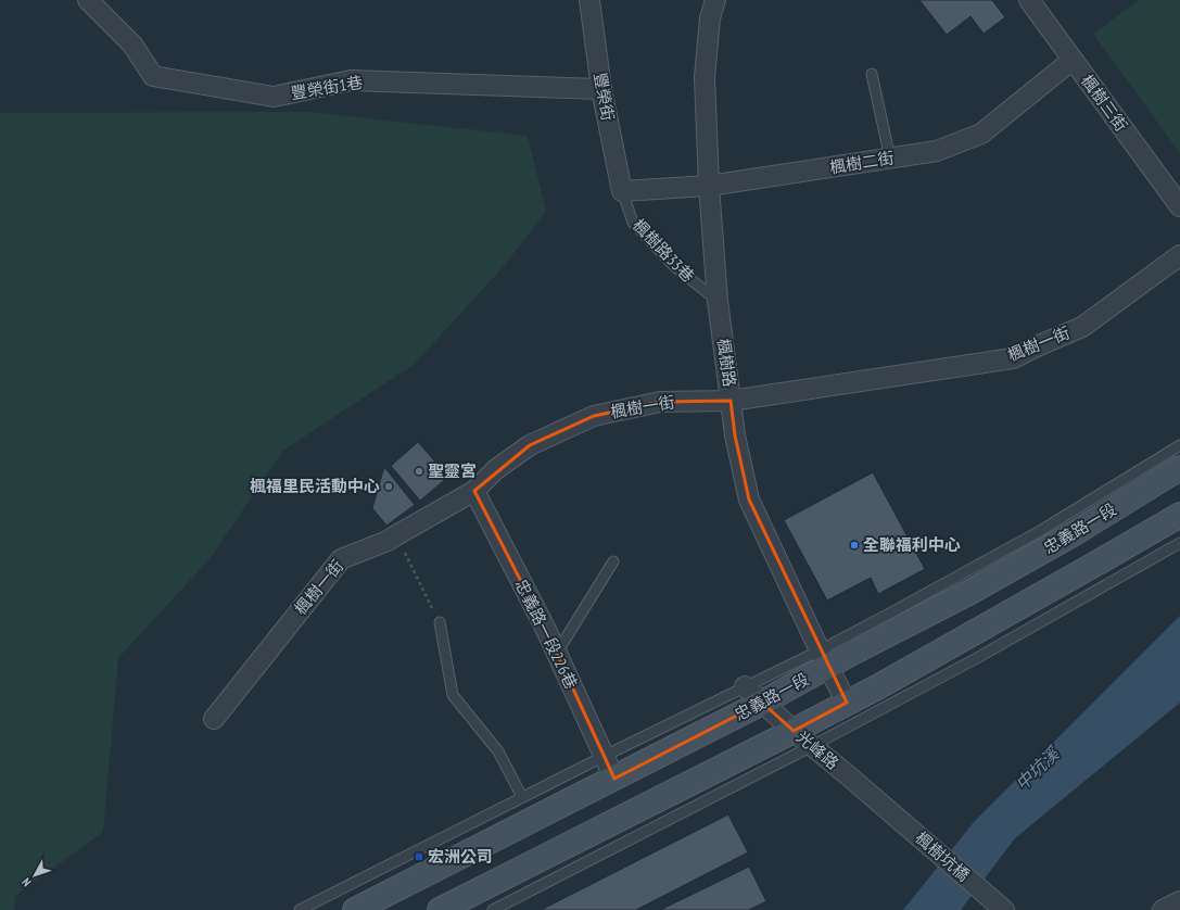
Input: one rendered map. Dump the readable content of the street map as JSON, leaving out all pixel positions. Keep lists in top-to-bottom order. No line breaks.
{"streets":{"main road":["忠義路一段"],"street":["豐榮街1巷","豐榮街","楓樹三街","楓樹二街","楓樹一街","楓樹路","忠義路一段226巷","光峰路","楓樹坑橋"],"lane":["楓樹路33巷"]},"crossings":[["豐榮街1巷","豐榮街"],["豐榮街","楓樹二街"],["豐榮街","楓樹路33巷"],["楓樹三街","楓樹二街"],["楓樹二街","楓樹路33巷"],["楓樹二街","楓樹路"],["楓樹路33巷","楓樹路"],["楓樹一街","楓樹路"],["楓樹一街","忠義路一段226巷"],["楓樹路","忠義路一段"],["忠義路一段","忠義路一段226巷"],["忠義路一段","光峰路"],["光峰路","楓樹坑橋"]],"water":["中坑溪"],"places":{"other":["聖靈宮","楓福里民活動中心","全聯福利中心"],"transit":["宏洲公司"]},"north":"bottom left"}
